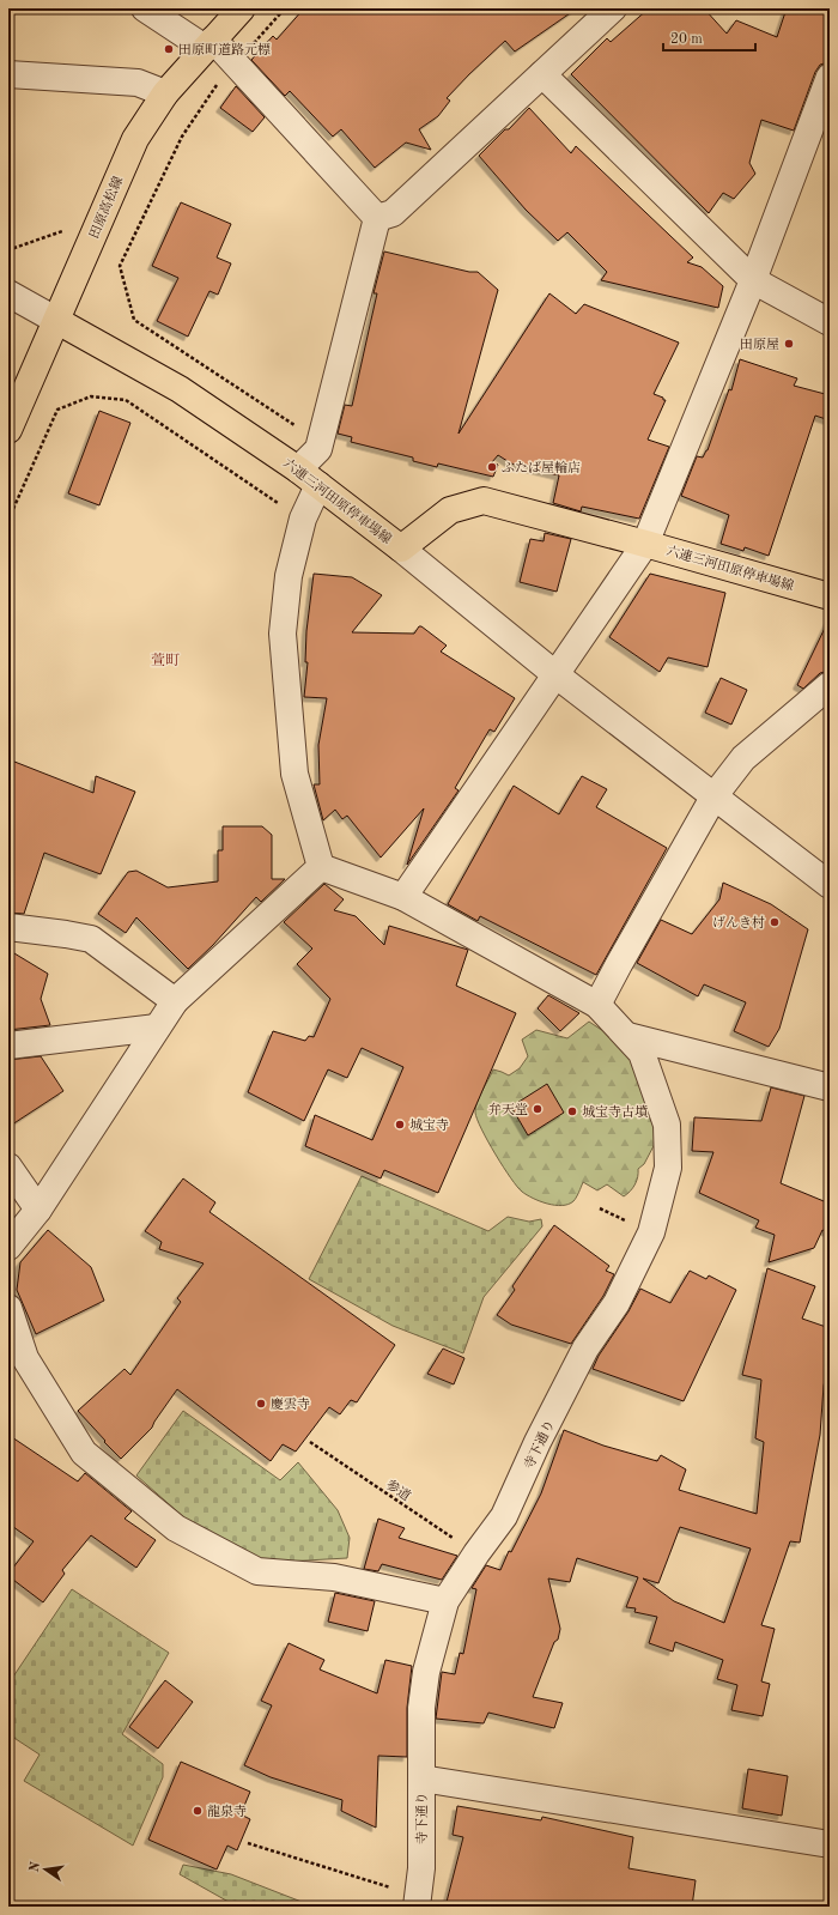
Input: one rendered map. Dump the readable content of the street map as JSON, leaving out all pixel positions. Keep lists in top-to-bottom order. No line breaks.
{"streets":{"main road":["田原高松線","六連三河田原停車場線"],"street":["寺下通り"],"path":["参道"]},"crossings":[["田原高松線","六連三河田原停車場線"],["寺下通り","参道"]],"districts":["萱町"],"places":["田原町道路元標","田原屋","ふたば屋輪店","げんき村","弁天堂","城宝寺古墳","城宝寺","慶雲寺","龍泉寺"],"scale_bar":"20 m","north":"left"}
